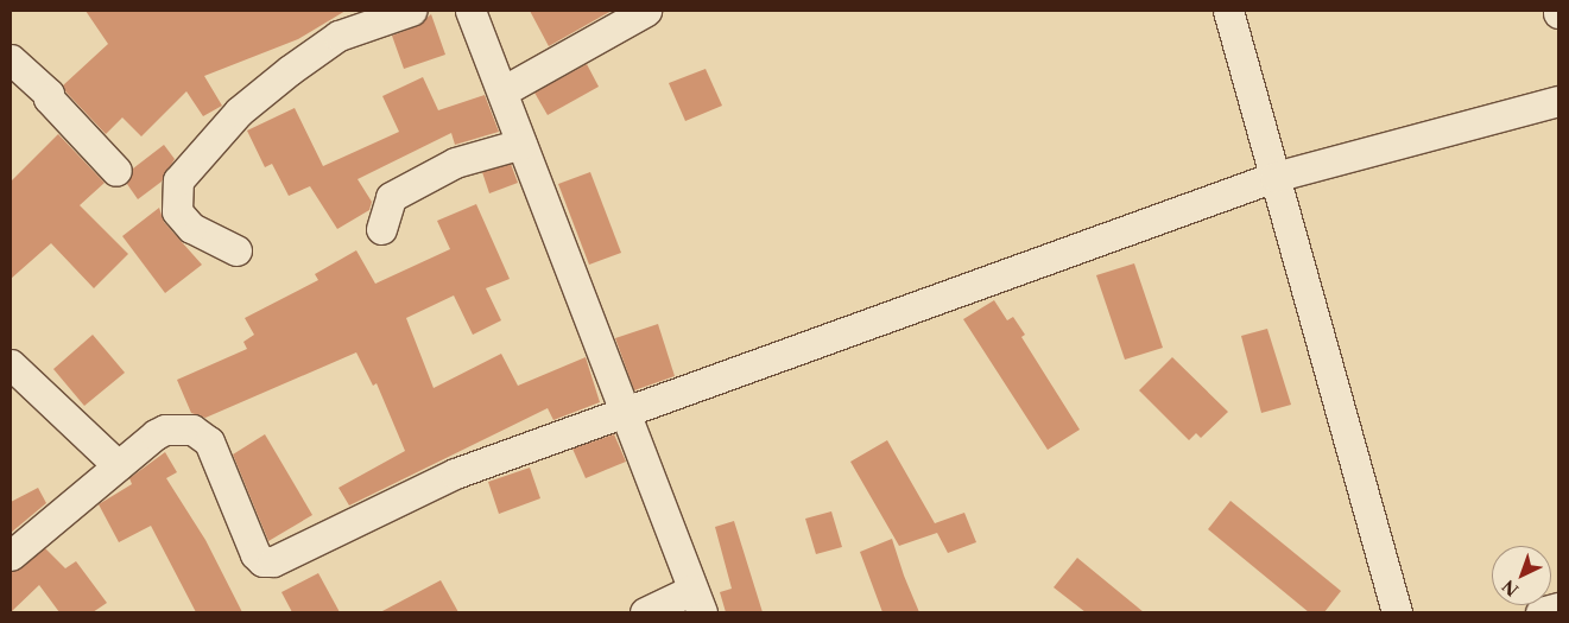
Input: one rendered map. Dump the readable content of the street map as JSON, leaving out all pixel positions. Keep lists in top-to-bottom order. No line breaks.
{"north":"bottom left"}
